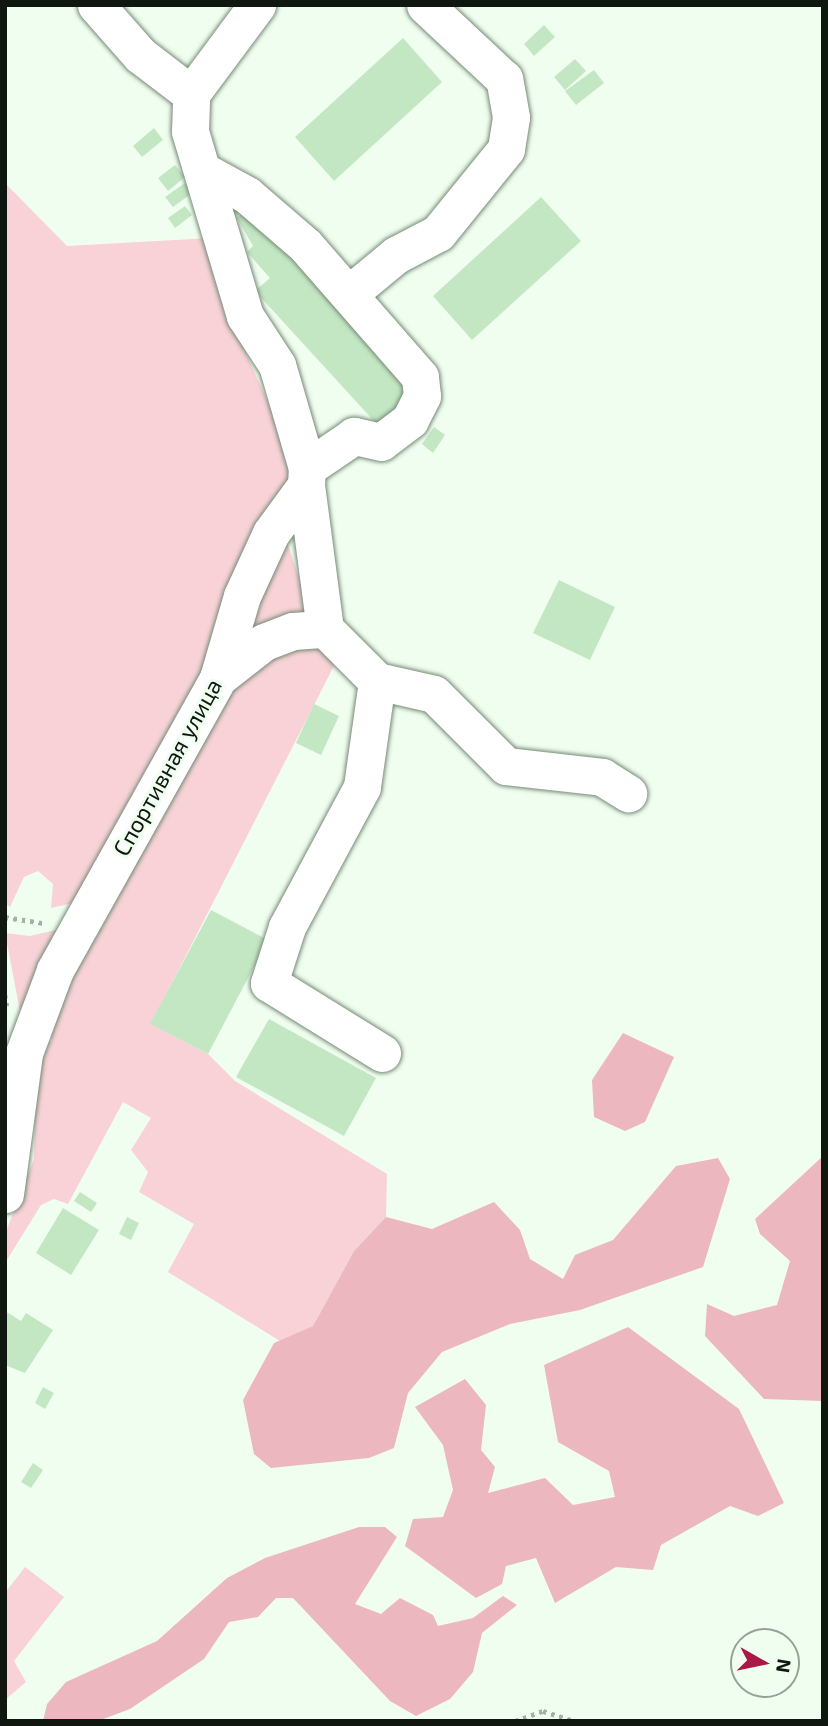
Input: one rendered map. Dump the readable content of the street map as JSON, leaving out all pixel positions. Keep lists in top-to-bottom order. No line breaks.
{"streets":{"street":["Спортивная улица"]},"north":"right"}
